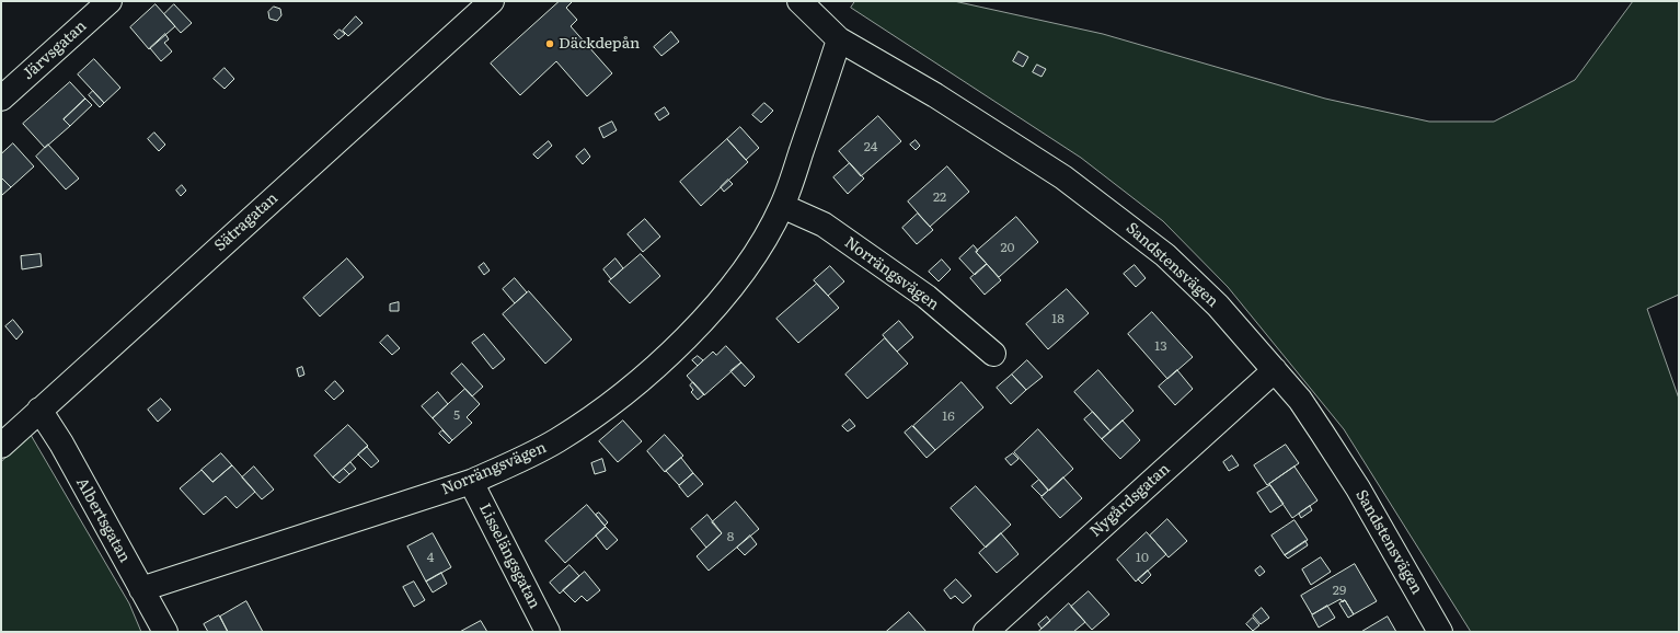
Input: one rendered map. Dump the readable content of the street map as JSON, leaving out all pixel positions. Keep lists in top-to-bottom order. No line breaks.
{"streets":{"street":["Järvsgatan","Sätragatan","Sandstensvägen","Norrängsvägen","Nygårdsgatan","Albertsgatan","Lisselängsgatan"]},"crossings":[["Sätragatan","Albertsgatan"],["Sandstensvägen","Norrängsvägen"],["Sandstensvägen","Nygårdsgatan"],["Norrängsvägen","Albertsgatan"],["Norrängsvägen","Lisselängsgatan"]],"places":["Däckdepån"],"house_numbers":["24","22","20","18","13","5","16","8","4","10","29"]}
